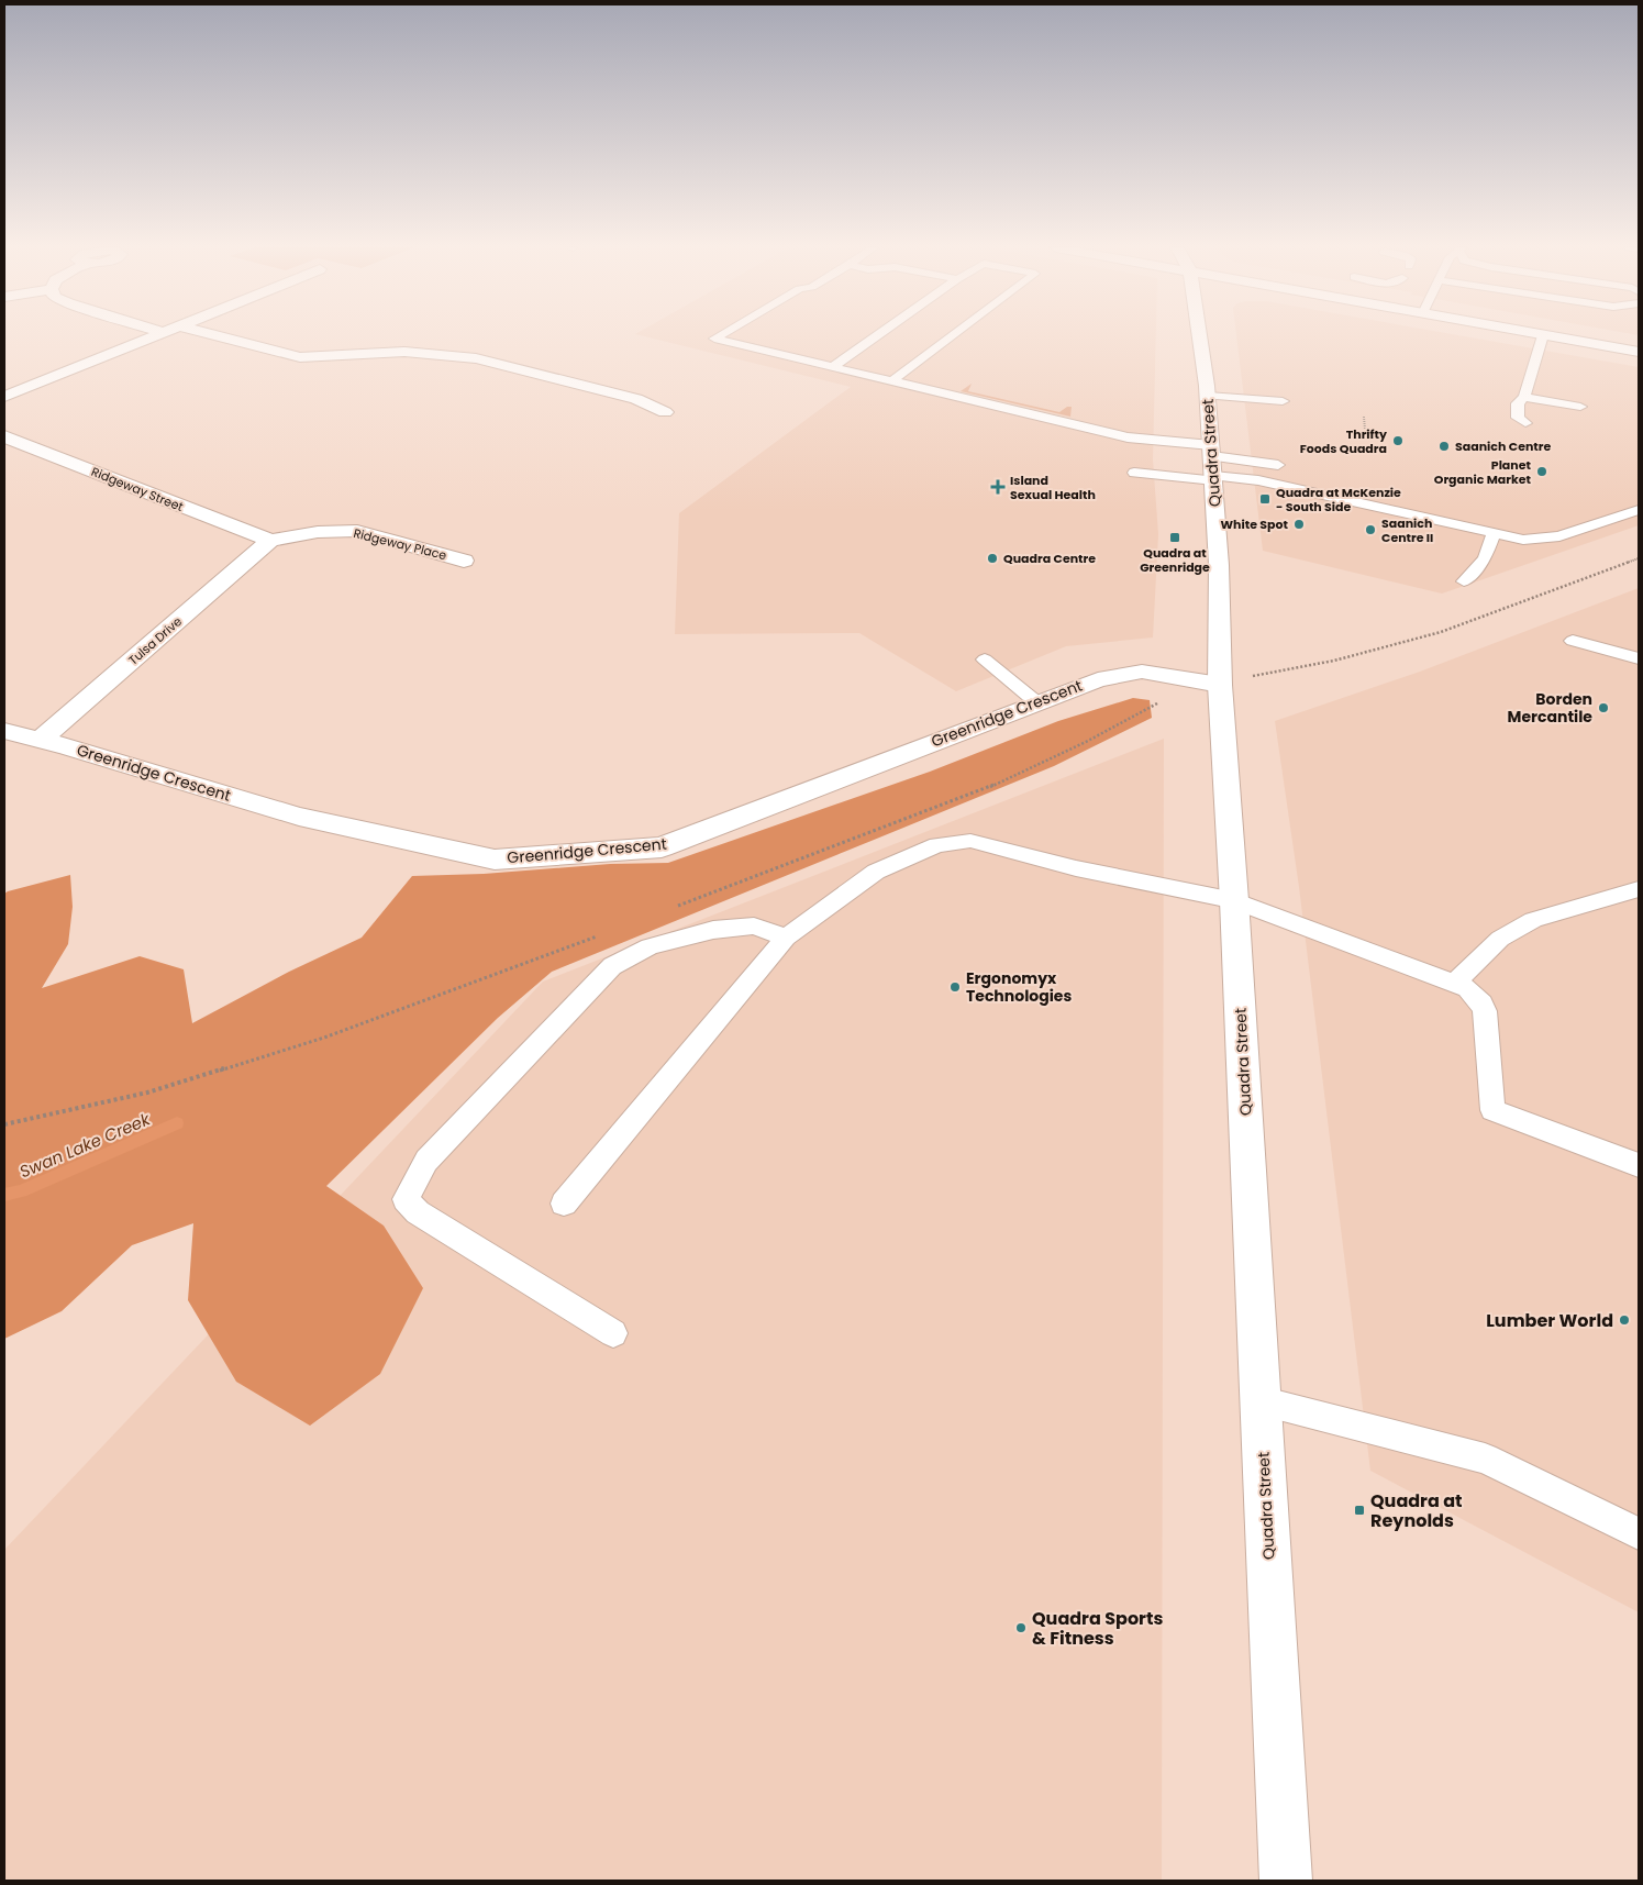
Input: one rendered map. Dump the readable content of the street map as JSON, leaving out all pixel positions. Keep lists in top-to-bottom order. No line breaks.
{"streets":{"street":["Quadra Street","Ridgeway Street","Ridgeway Place","Tulsa Drive","Greenridge Crescent"]},"crossings":[["Quadra Street","Greenridge Crescent"],["Ridgeway Street","Ridgeway Place"],["Ridgeway Street","Tulsa Drive"],["Ridgeway Place","Tulsa Drive"],["Tulsa Drive","Greenridge Crescent"]],"water":["Swan Lake Creek"],"places":{"other":["Thrifty Foods Quadra","Saanich Centre","Planet Organic Market","White Spot","Saanich Centre II","Quadra Centre","Borden Mercantile","Ergonomyx Technologies","Lumber World","Quadra Sports & Fitness"],"health":["Island Sexual Health"],"transit":["Quadra at McKenzie - South Side","Quadra at Greenridge","Quadra at Reynolds"]}}
